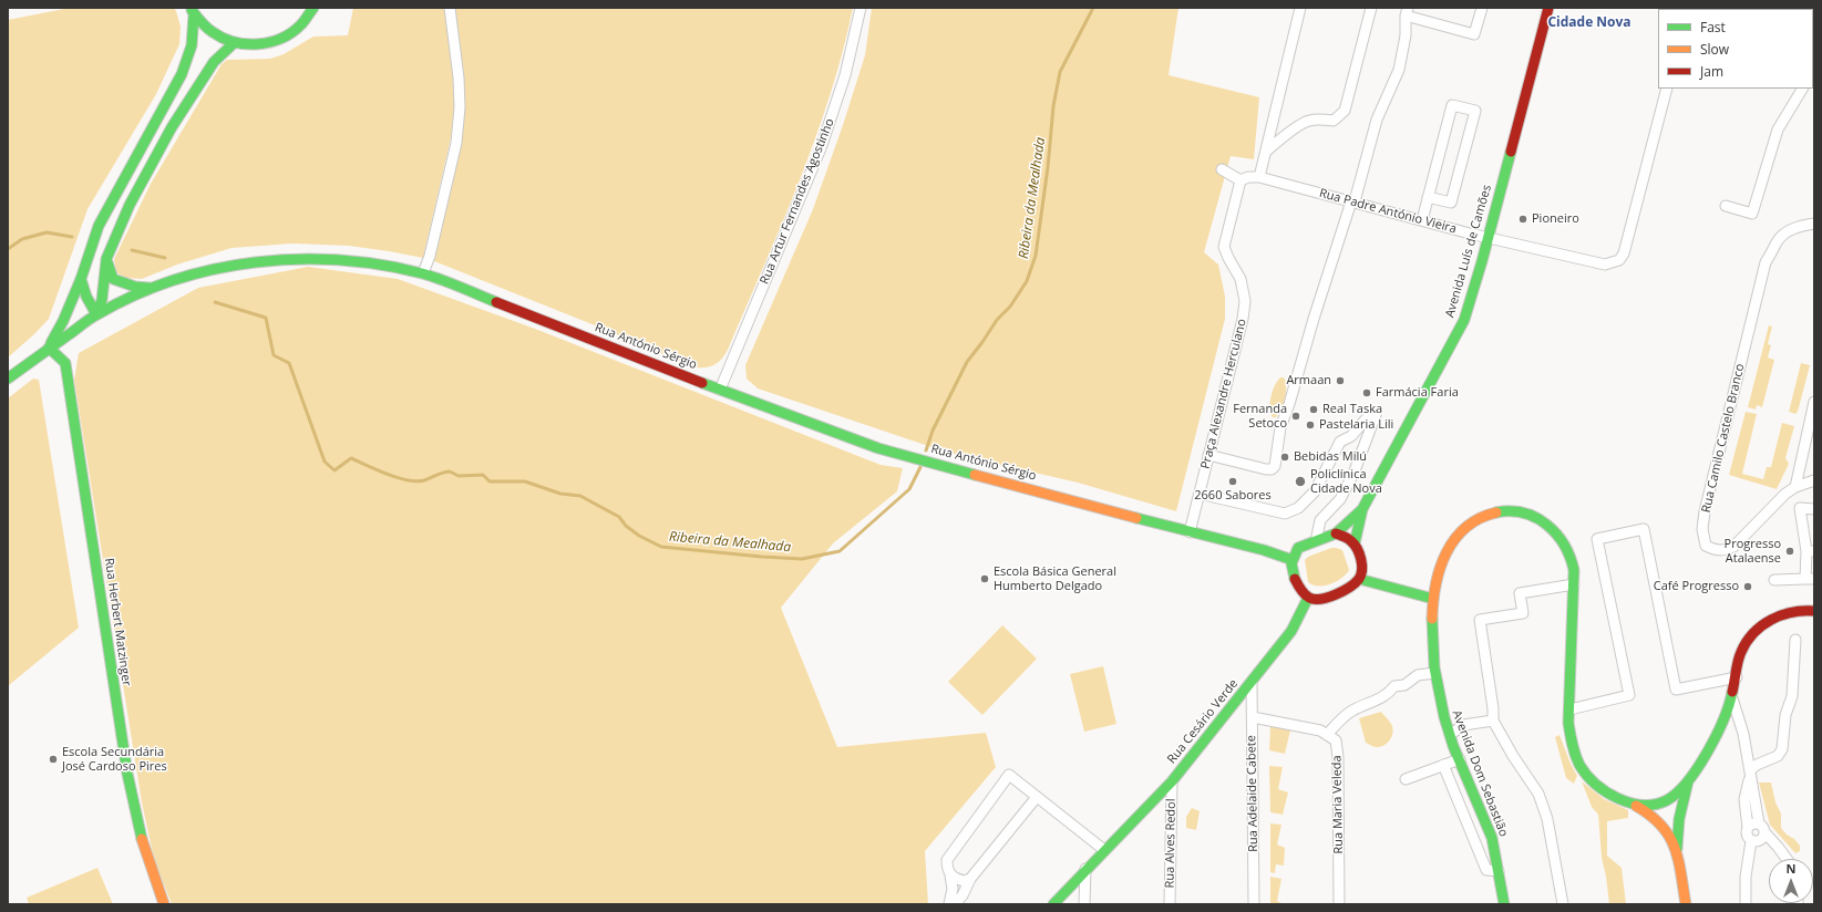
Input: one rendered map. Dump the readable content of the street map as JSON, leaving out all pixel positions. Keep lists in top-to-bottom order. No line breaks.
{"streets":{"street":["Rua Artur Fernandes Agostinho","Rua Padre António Vieira","Avenida Luís de Camões","Rua António Sérgio","Praça Alexandre Herculano","Rua Camilo Castelo Branco","Rua Herbert Matzinger","Rua Cesário Verde","Avenida Dom Sebastião","Rua Adelaide Cabete","Rua Maria Veleda","Rua Alves Redol"]},"crossings":[["Rua Artur Fernandes Agostinho","Rua António Sérgio"],["Rua Padre António Vieira","Avenida Luís de Camões"],["Rua Padre António Vieira","Praça Alexandre Herculano"],["Rua António Sérgio","Praça Alexandre Herculano"],["Rua António Sérgio","Rua Herbert Matzinger"],["Rua António Sérgio","Rua Cesário Verde"],["Rua Cesário Verde","Rua Adelaide Cabete"],["Rua Cesário Verde","Rua Alves Redol"]],"districts":["Cidade Nova"],"water":["Ribeira da Mealhada"],"places":["Pioneiro","Armaan","Farmácia Faria","Real Taska","Fernanda Setoco","Pastelaria Lili","Bebidas Milú","2660 Sabores","Policlínica Cidade Nova","Progresso Atalaense","Escola Básica General Humberto Delgado","Café Progresso","Escola Secundária José Cardoso Pires"],"legend":["Fast","Slow","Jam"],"north":"top"}
